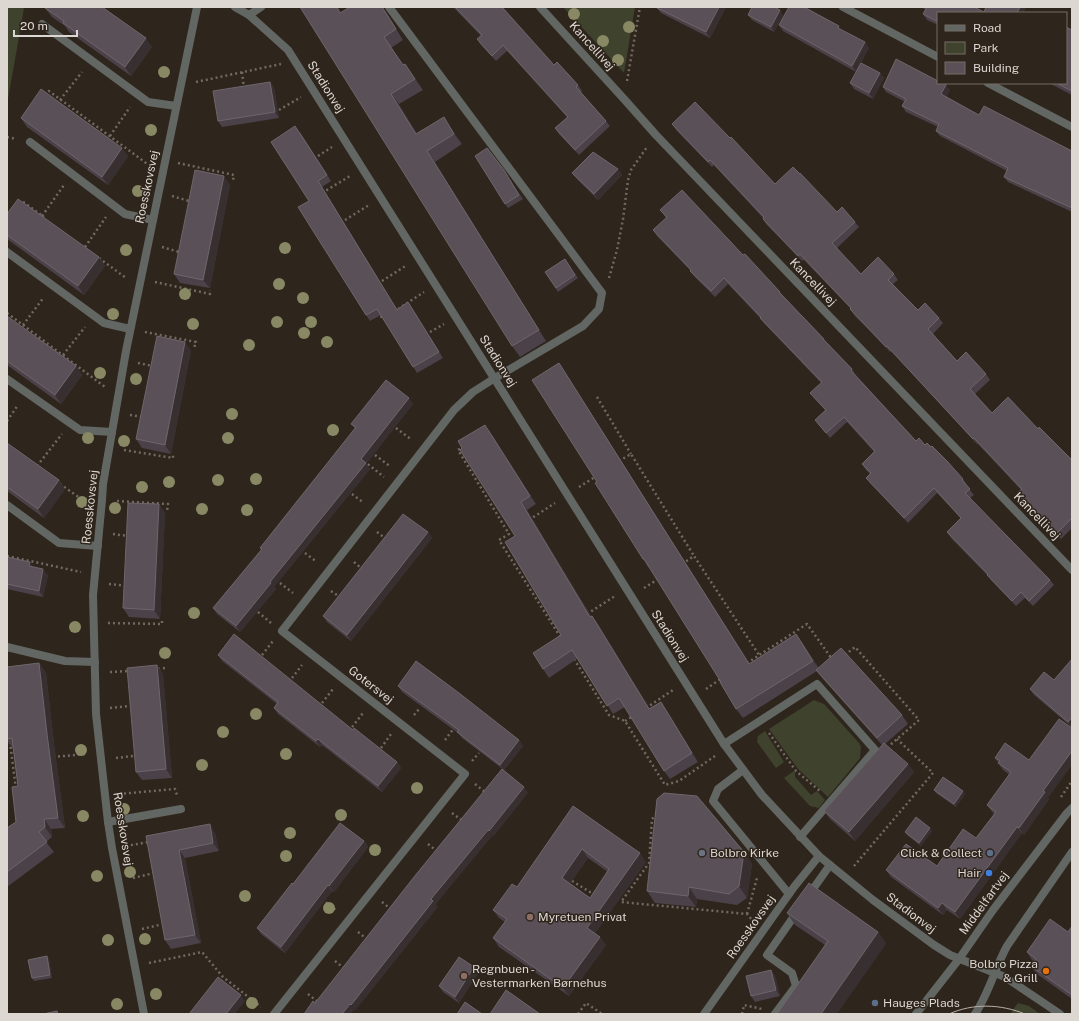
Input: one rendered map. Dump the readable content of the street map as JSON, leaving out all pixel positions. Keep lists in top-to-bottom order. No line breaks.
{"streets":{"street":["Kancellivej","Stadionvej","Roesskovsvej","Gotersvej","Middelfartvej"]},"crossings":[["Stadionvej","Roesskovsvej"],["Stadionvej","Gotersvej"],["Stadionvej","Middelfartvej"]],"places":["Bolbro Kirke","Click & Collect","Hair","Myretuen Privat","Bolbro Pizza & Grill","Regnbuen - Vestermarken Børnehus","Hauges Plads"],"legend":["Road","Park","Building"],"scale_bar":"20 m"}
